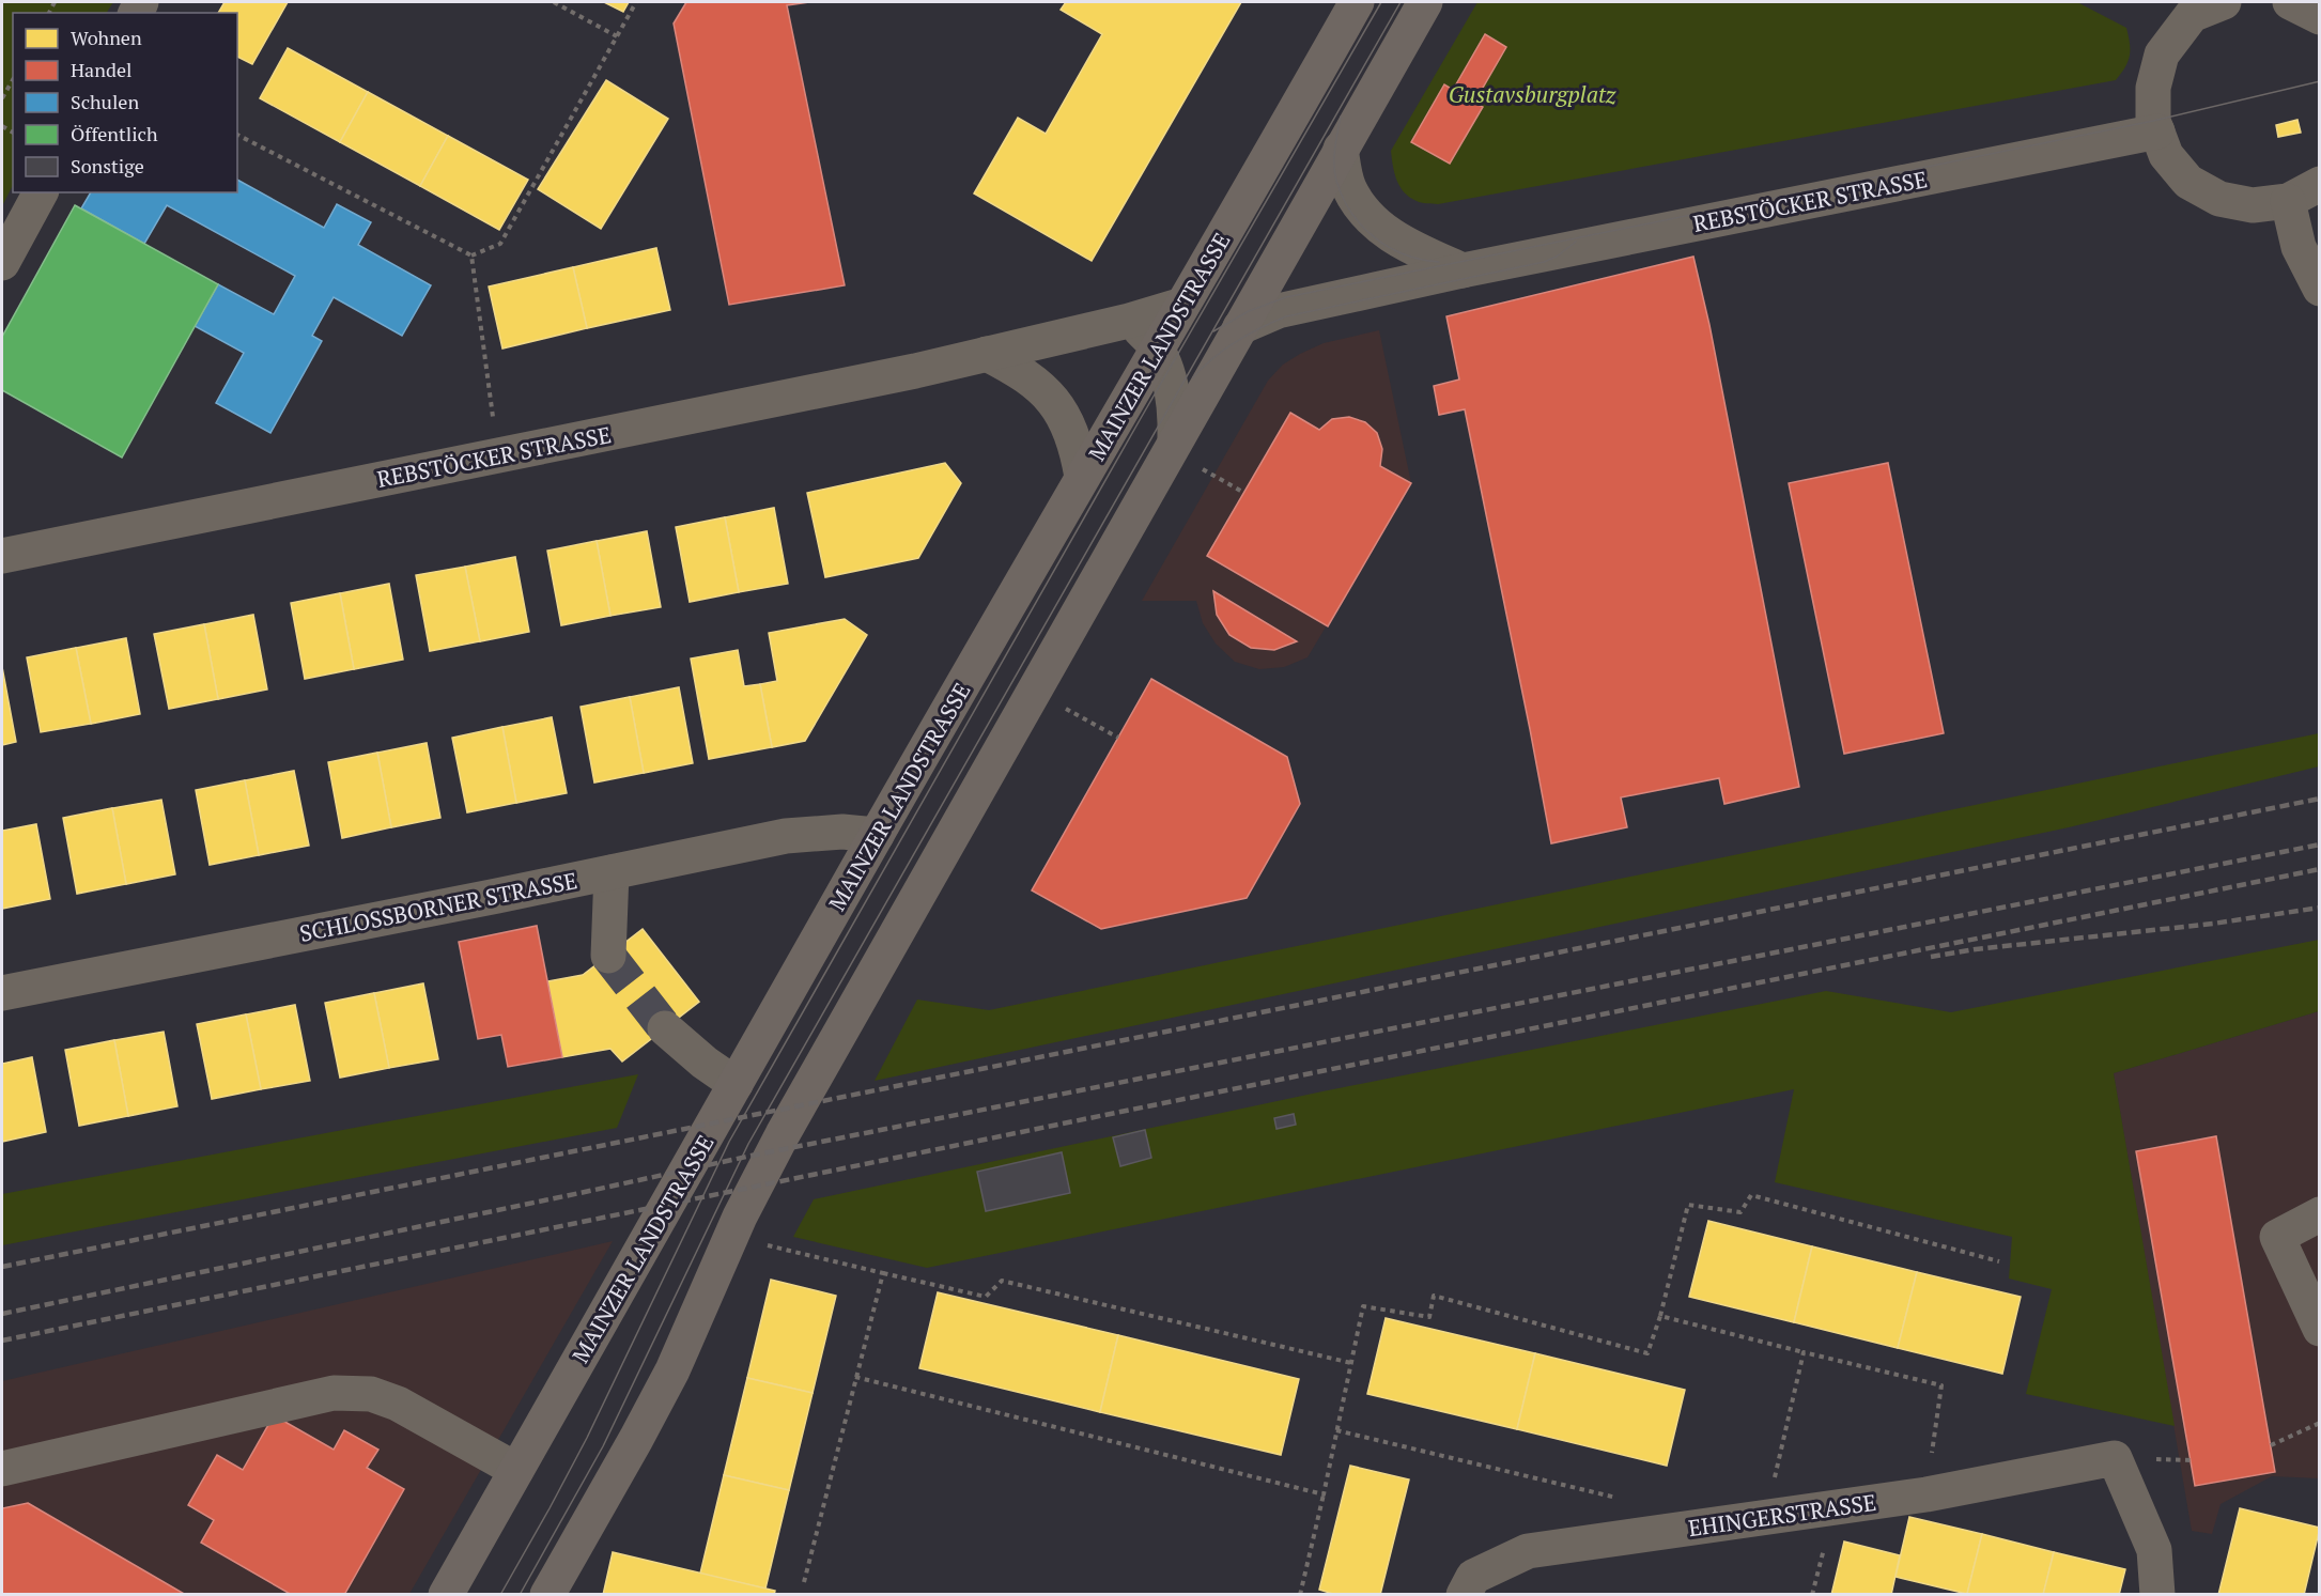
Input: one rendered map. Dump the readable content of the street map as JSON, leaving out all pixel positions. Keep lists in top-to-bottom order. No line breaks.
{"streets":{"main road":["MAINZER LANDSTRASSE"],"street":["REBSTÖCKER STRASSE","SCHLOSSBORNER STRASSE","EHINGERSTRASSE"]},"crossings":[["REBSTÖCKER STRASSE","MAINZER LANDSTRASSE"],["MAINZER LANDSTRASSE","SCHLOSSBORNER STRASSE"]],"parks":["Gustavsburgplatz"],"legend":["Wohnen","Handel","Schulen","Öffentlich","Sonstige"]}
